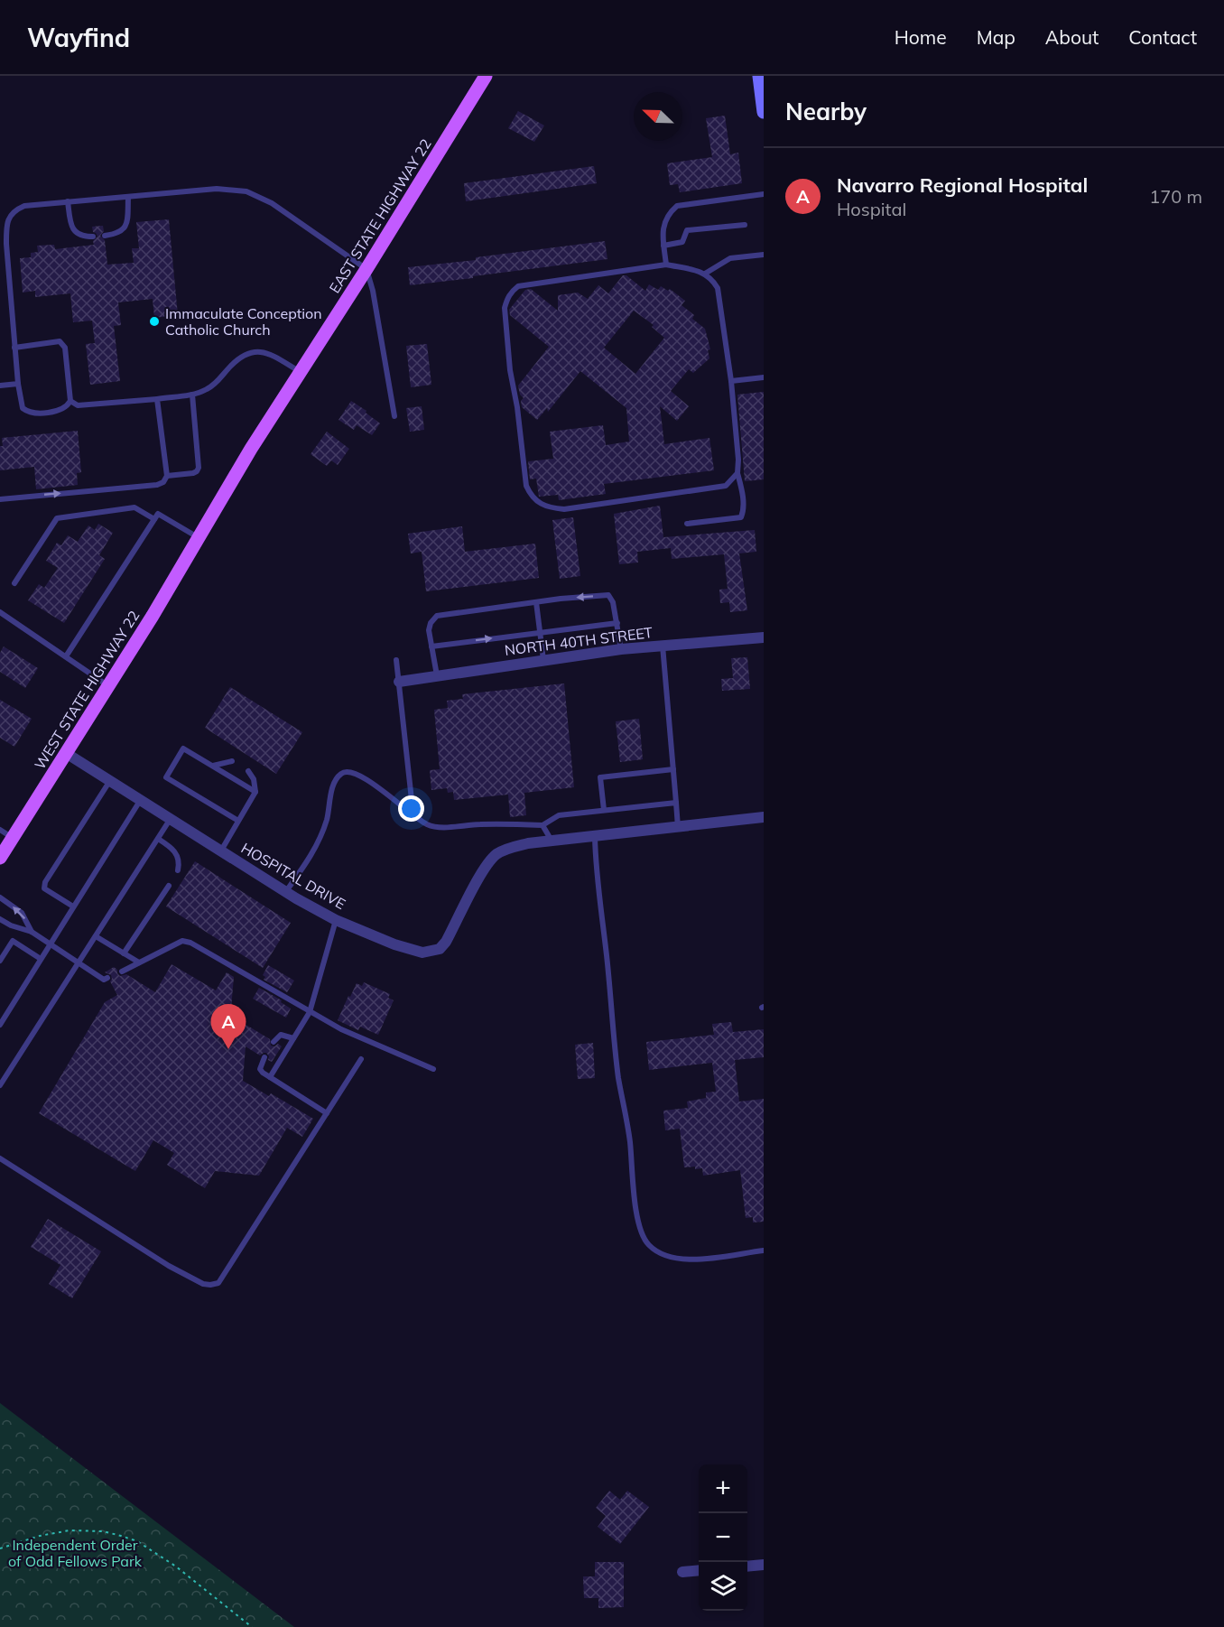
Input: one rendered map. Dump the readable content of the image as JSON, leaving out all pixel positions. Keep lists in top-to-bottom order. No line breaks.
{"streets":{"main road":["EAST STATE HIGHWAY 22","WEST STATE HIGHWAY 22"],"street":["NORTH 40TH STREET","HOSPITAL DRIVE"]},"crossings":[["EAST STATE HIGHWAY 22","WEST STATE HIGHWAY 22"],["WEST STATE HIGHWAY 22","HOSPITAL DRIVE"]],"parks":["Independent Order of Odd Fellows Park"],"places":["Immaculate Conception Catholic Church"],"north":"top left","page":{"header":"Wayfind","nav":["Home","Map","About","Contact"],"heading":"Nearby","list":[{"mark":"A","name":"Navarro Regional Hospital","note":"Hospital","value":"170 m"}],"pins":"A","map_buttons":["+","−"]}}
